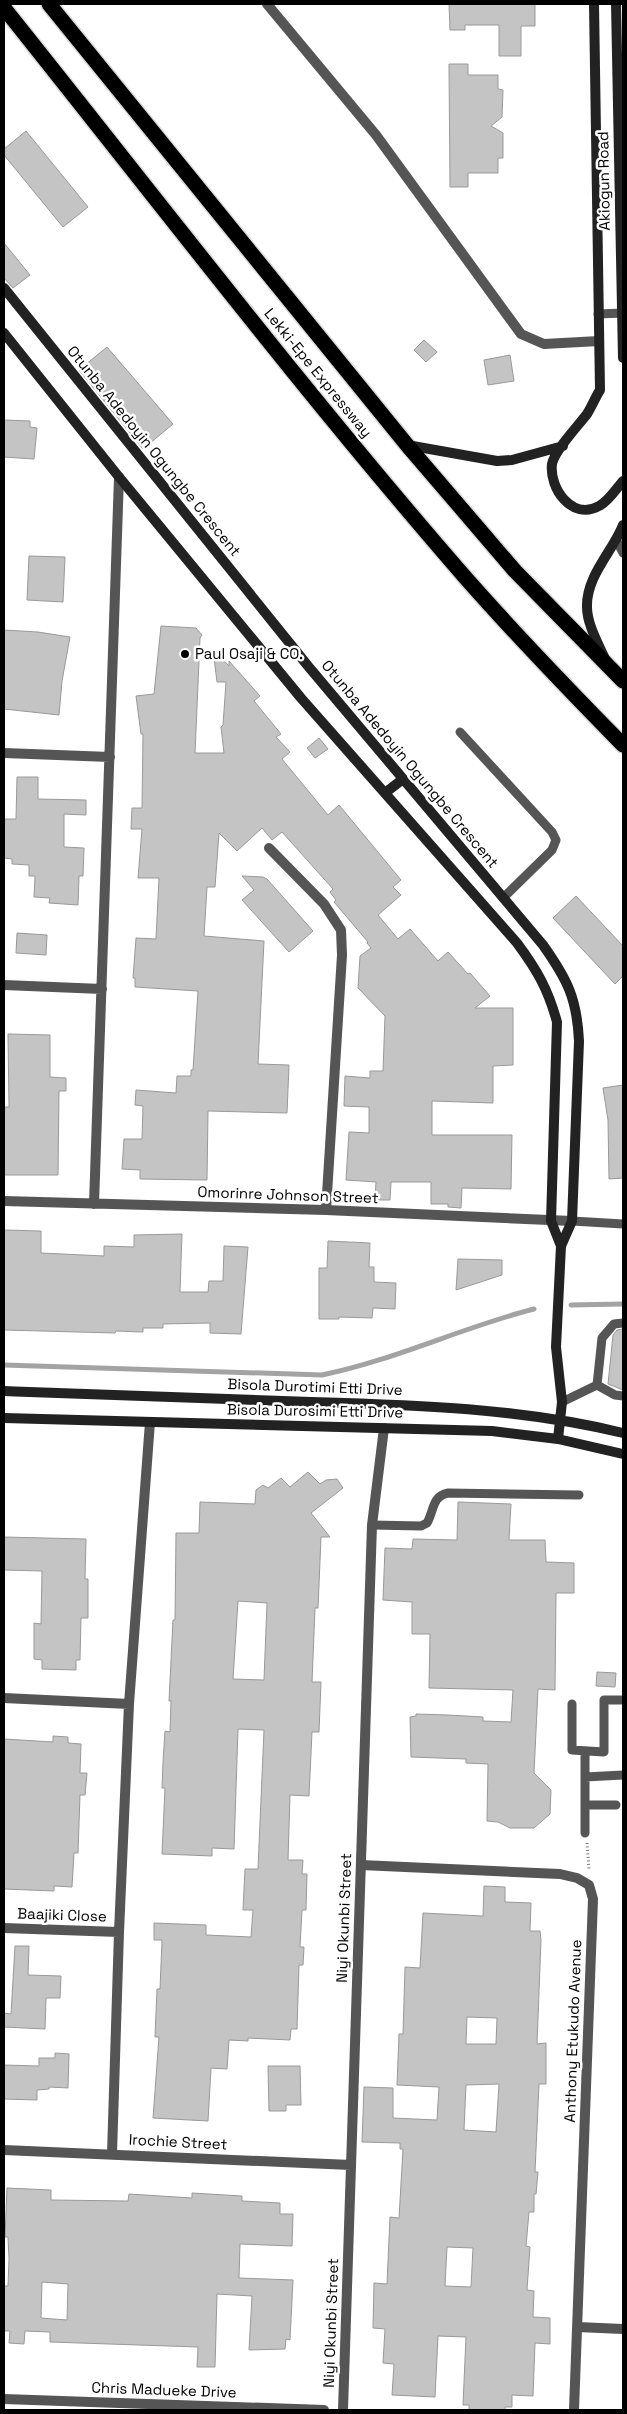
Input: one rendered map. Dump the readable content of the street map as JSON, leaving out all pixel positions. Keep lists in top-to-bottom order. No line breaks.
{"streets":{"highway":["Lekki-Epe Expressway"],"street":["Akiogun Road","Otunba Adedoyin Ogungbe Crescent","Omorinre Johnson Street","Bisola Durotimi Etti Drive","Bisola Durosimi Etti Drive","Baajiki Close","Niyi Okunbi Street","Anthony Etukudo Avenue","Irochie Street","Chris Madueke Drive"]},"crossings":[["Otunba Adedoyin Ogungbe Crescent","Omorinre Johnson Street"],["Otunba Adedoyin Ogungbe Crescent","Bisola Durotimi Etti Drive"],["Otunba Adedoyin Ogungbe Crescent","Bisola Durosimi Etti Drive"],["Bisola Durosimi Etti Drive","Niyi Okunbi Street"],["Niyi Okunbi Street","Irochie Street"]],"places":["Paul Osaji & CO."]}
